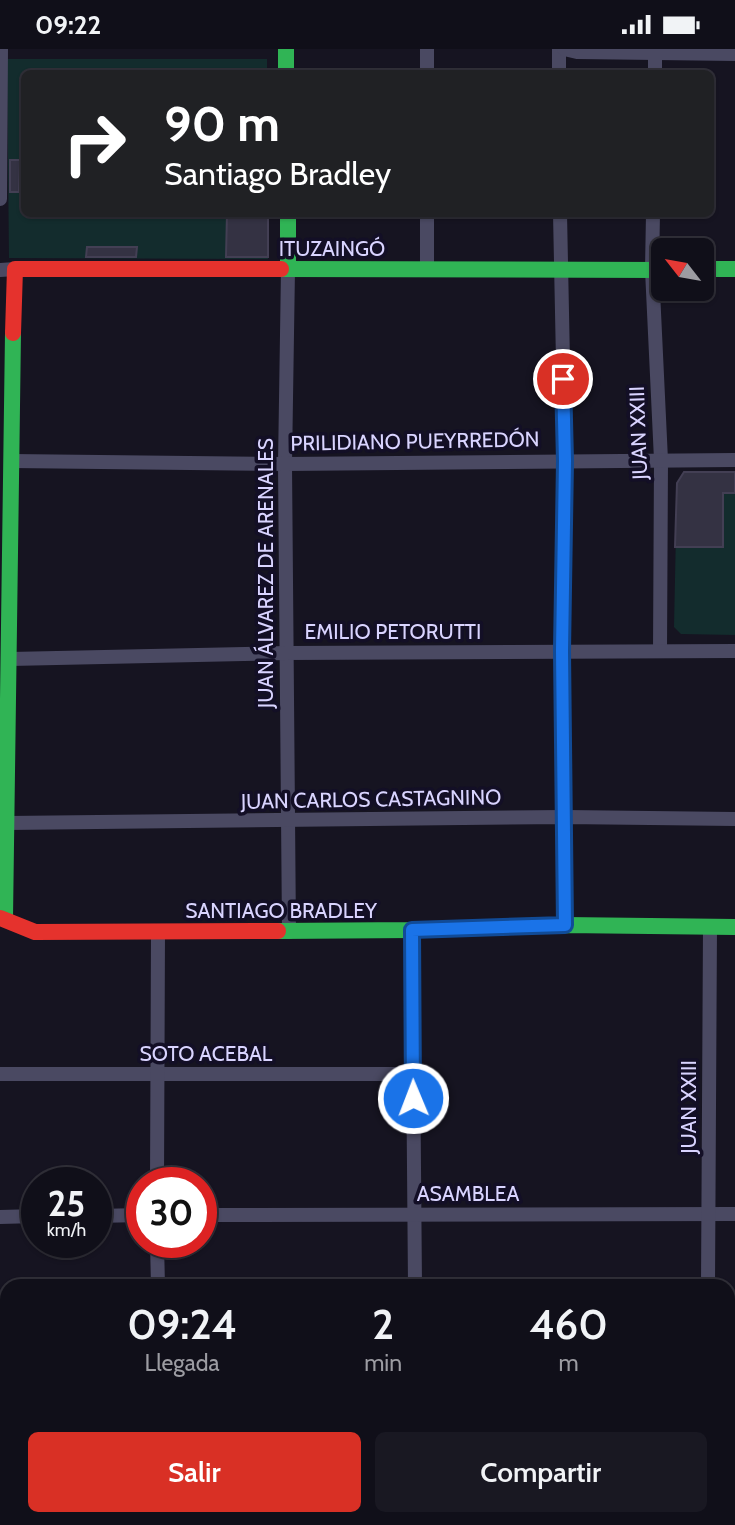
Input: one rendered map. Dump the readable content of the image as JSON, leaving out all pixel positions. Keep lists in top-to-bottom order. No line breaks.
{"streets":{"street":["ITUZAINGÓ","JUAN XXIII","PRILIDIANO PUEYRREDÓN","JUAN ÁLVAREZ DE ARENALES","EMILIO PETORUTTI","JUAN CARLOS CASTAGNINO","SANTIAGO BRADLEY","SOTO ACEBAL","ASAMBLEA"]},"crossings":[["ITUZAINGÓ","JUAN ÁLVAREZ DE ARENALES"],["JUAN XXIII","PRILIDIANO PUEYRREDÓN"],["JUAN XXIII","EMILIO PETORUTTI"],["JUAN XXIII","SANTIAGO BRADLEY"],["JUAN XXIII","ASAMBLEA"],["PRILIDIANO PUEYRREDÓN","JUAN ÁLVAREZ DE ARENALES"],["JUAN ÁLVAREZ DE ARENALES","EMILIO PETORUTTI"],["JUAN ÁLVAREZ DE ARENALES","JUAN CARLOS CASTAGNINO"],["JUAN ÁLVAREZ DE ARENALES","SANTIAGO BRADLEY"]],"north":"top left","page":{"status":"09:22","turn":["90 m","Santiago Bradley"],"speed":"25 km/h","limit":"30","eta":["09:24","Llegada","2","min","460","m"],"buttons":["Salir","Compartir"]}}
